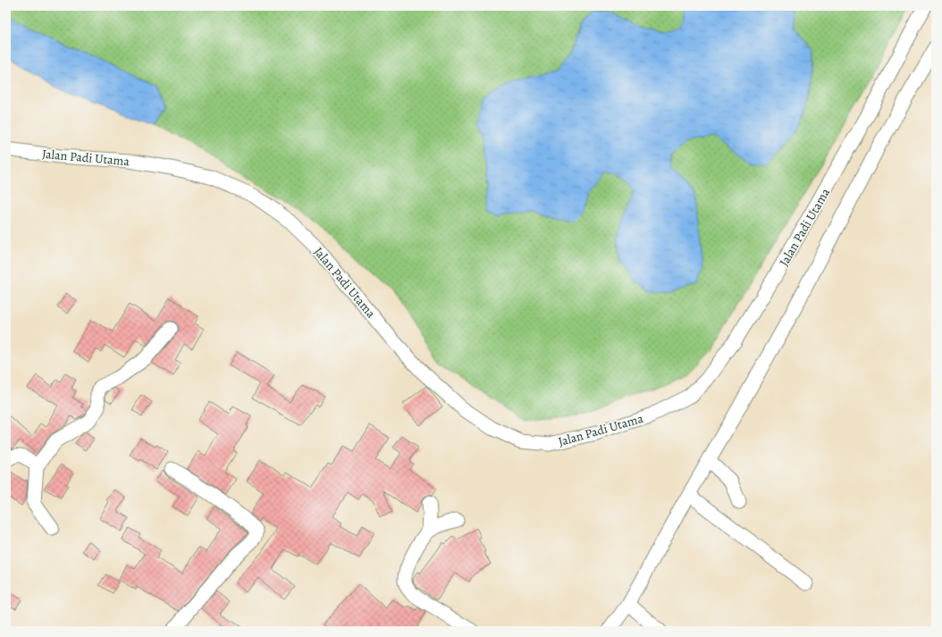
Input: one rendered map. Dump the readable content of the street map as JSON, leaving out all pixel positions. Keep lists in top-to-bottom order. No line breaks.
{"streets":{"street":["Jalan Padi Utama"]}}
